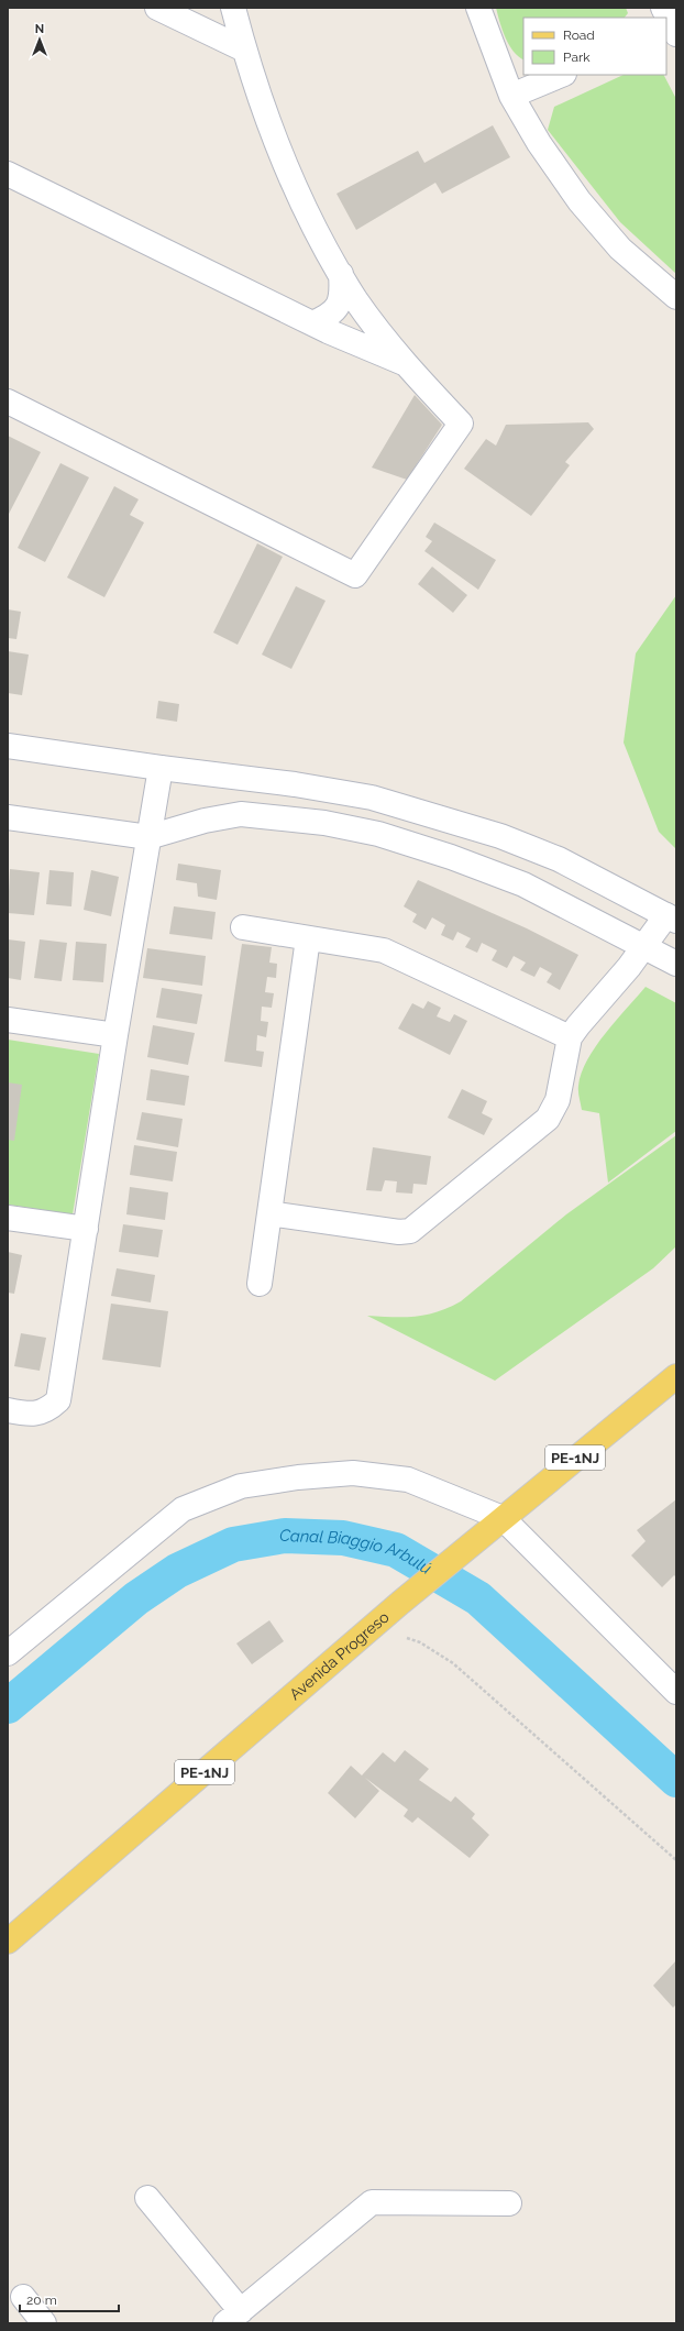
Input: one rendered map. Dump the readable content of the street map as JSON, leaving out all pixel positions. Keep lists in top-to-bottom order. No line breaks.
{"streets":{"main road":["PE-1NJ","Avenida Progreso"]},"water":["Canal Biaggio Arbulú"],"legend":["Road","Park"],"scale_bar":"20 m","north":"top"}
